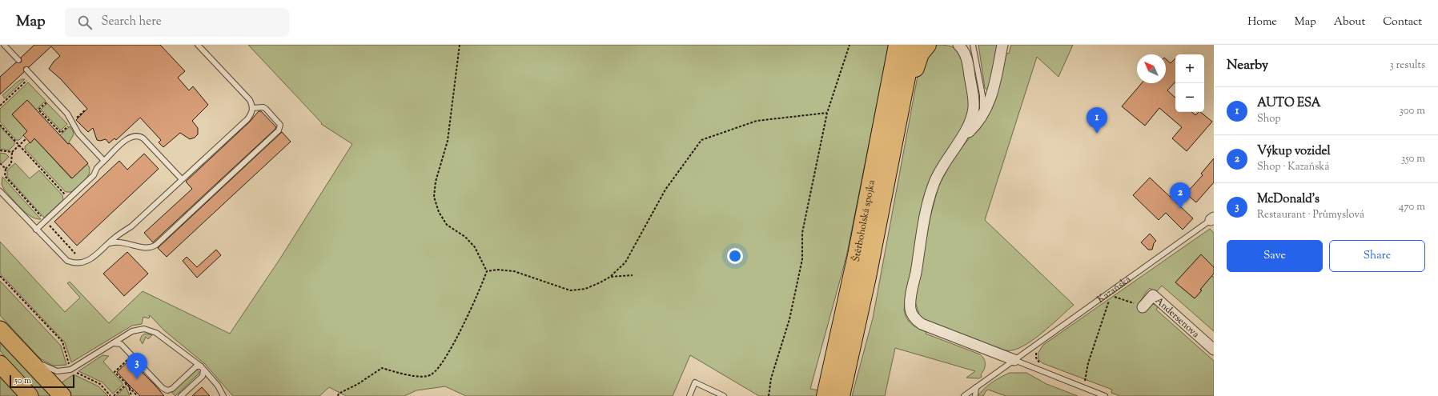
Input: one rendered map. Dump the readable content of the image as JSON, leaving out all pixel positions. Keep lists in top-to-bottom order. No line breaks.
{"streets":{"highway":["Štěrboholská spojka"],"street":["Andersenova"],"lane":["Kazaňská"]},"scale_bar":"50 m","north":"top left","page":{"header":"Map","search":"Search here","nav":["Home","Map","About","Contact"],"heading":["Nearby","3 results"],"map_buttons":["+","−"],"list":[{"mark":"1","name":"AUTO ESA","note":"Shop","value":"300 m"},{"mark":"2","name":"Výkup vozidel","note":"Shop · Kazaňská","value":"350 m"},{"mark":"3","name":"McDonald's","note":"Restaurant · Průmyslová","value":"470 m"}],"pins":["1","2","3"],"buttons":["Save","Share"],"scale":"50 m"}}
